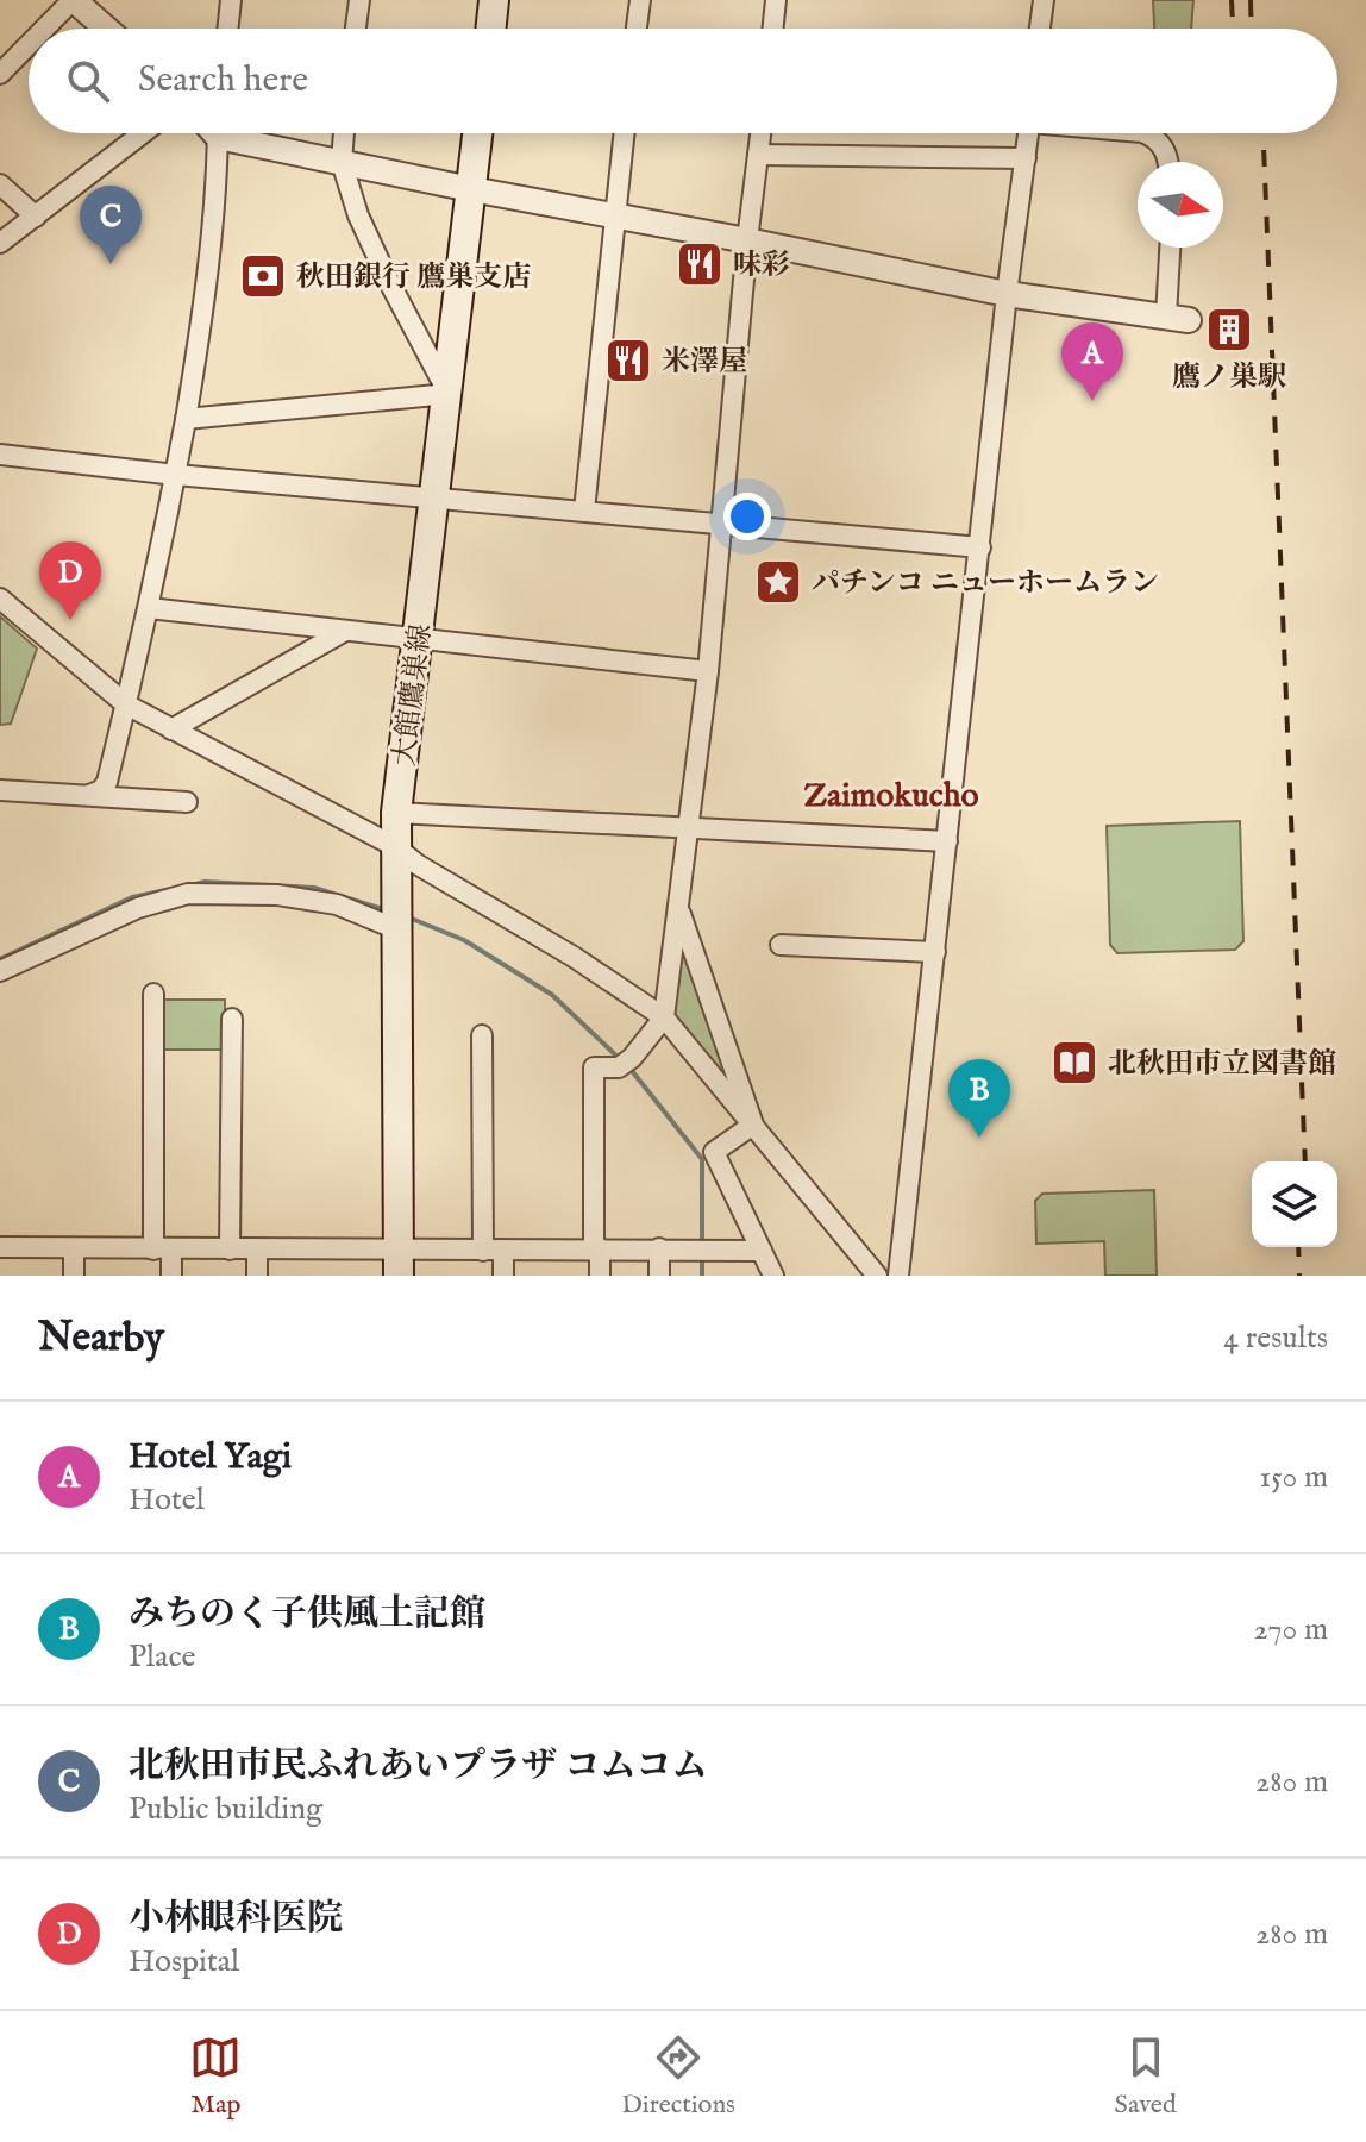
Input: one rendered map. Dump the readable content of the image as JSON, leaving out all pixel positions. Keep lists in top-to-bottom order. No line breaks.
{"streets":{"main road":["大館鷹巣線"]},"districts":["Zaimokucho"],"places":{"restaurant":["味彩","米澤屋"],"bank":["秋田銀行 鷹巣支店"],"building":["鷹ノ巣駅"],"place":["パチンコ ニューホームラン"],"library":["北秋田市立図書館"]},"north":"right","page":{"search":"Search here","pins":["C","A","D","B"],"heading":["Nearby","4 results"],"list":[{"mark":"A","name":"Hotel Yagi","note":"Hotel","value":"150 m"},{"mark":"B","name":"みちのく子供風土記館","note":"Place","value":"270 m"},{"mark":"C","name":"北秋田市民ふれあいプラザ コムコム","note":"Public building","value":"280 m"},{"mark":"D","name":"小林眼科医院","note":"Hospital","value":"280 m"}],"nav":["Map","Directions","Saved"]}}
